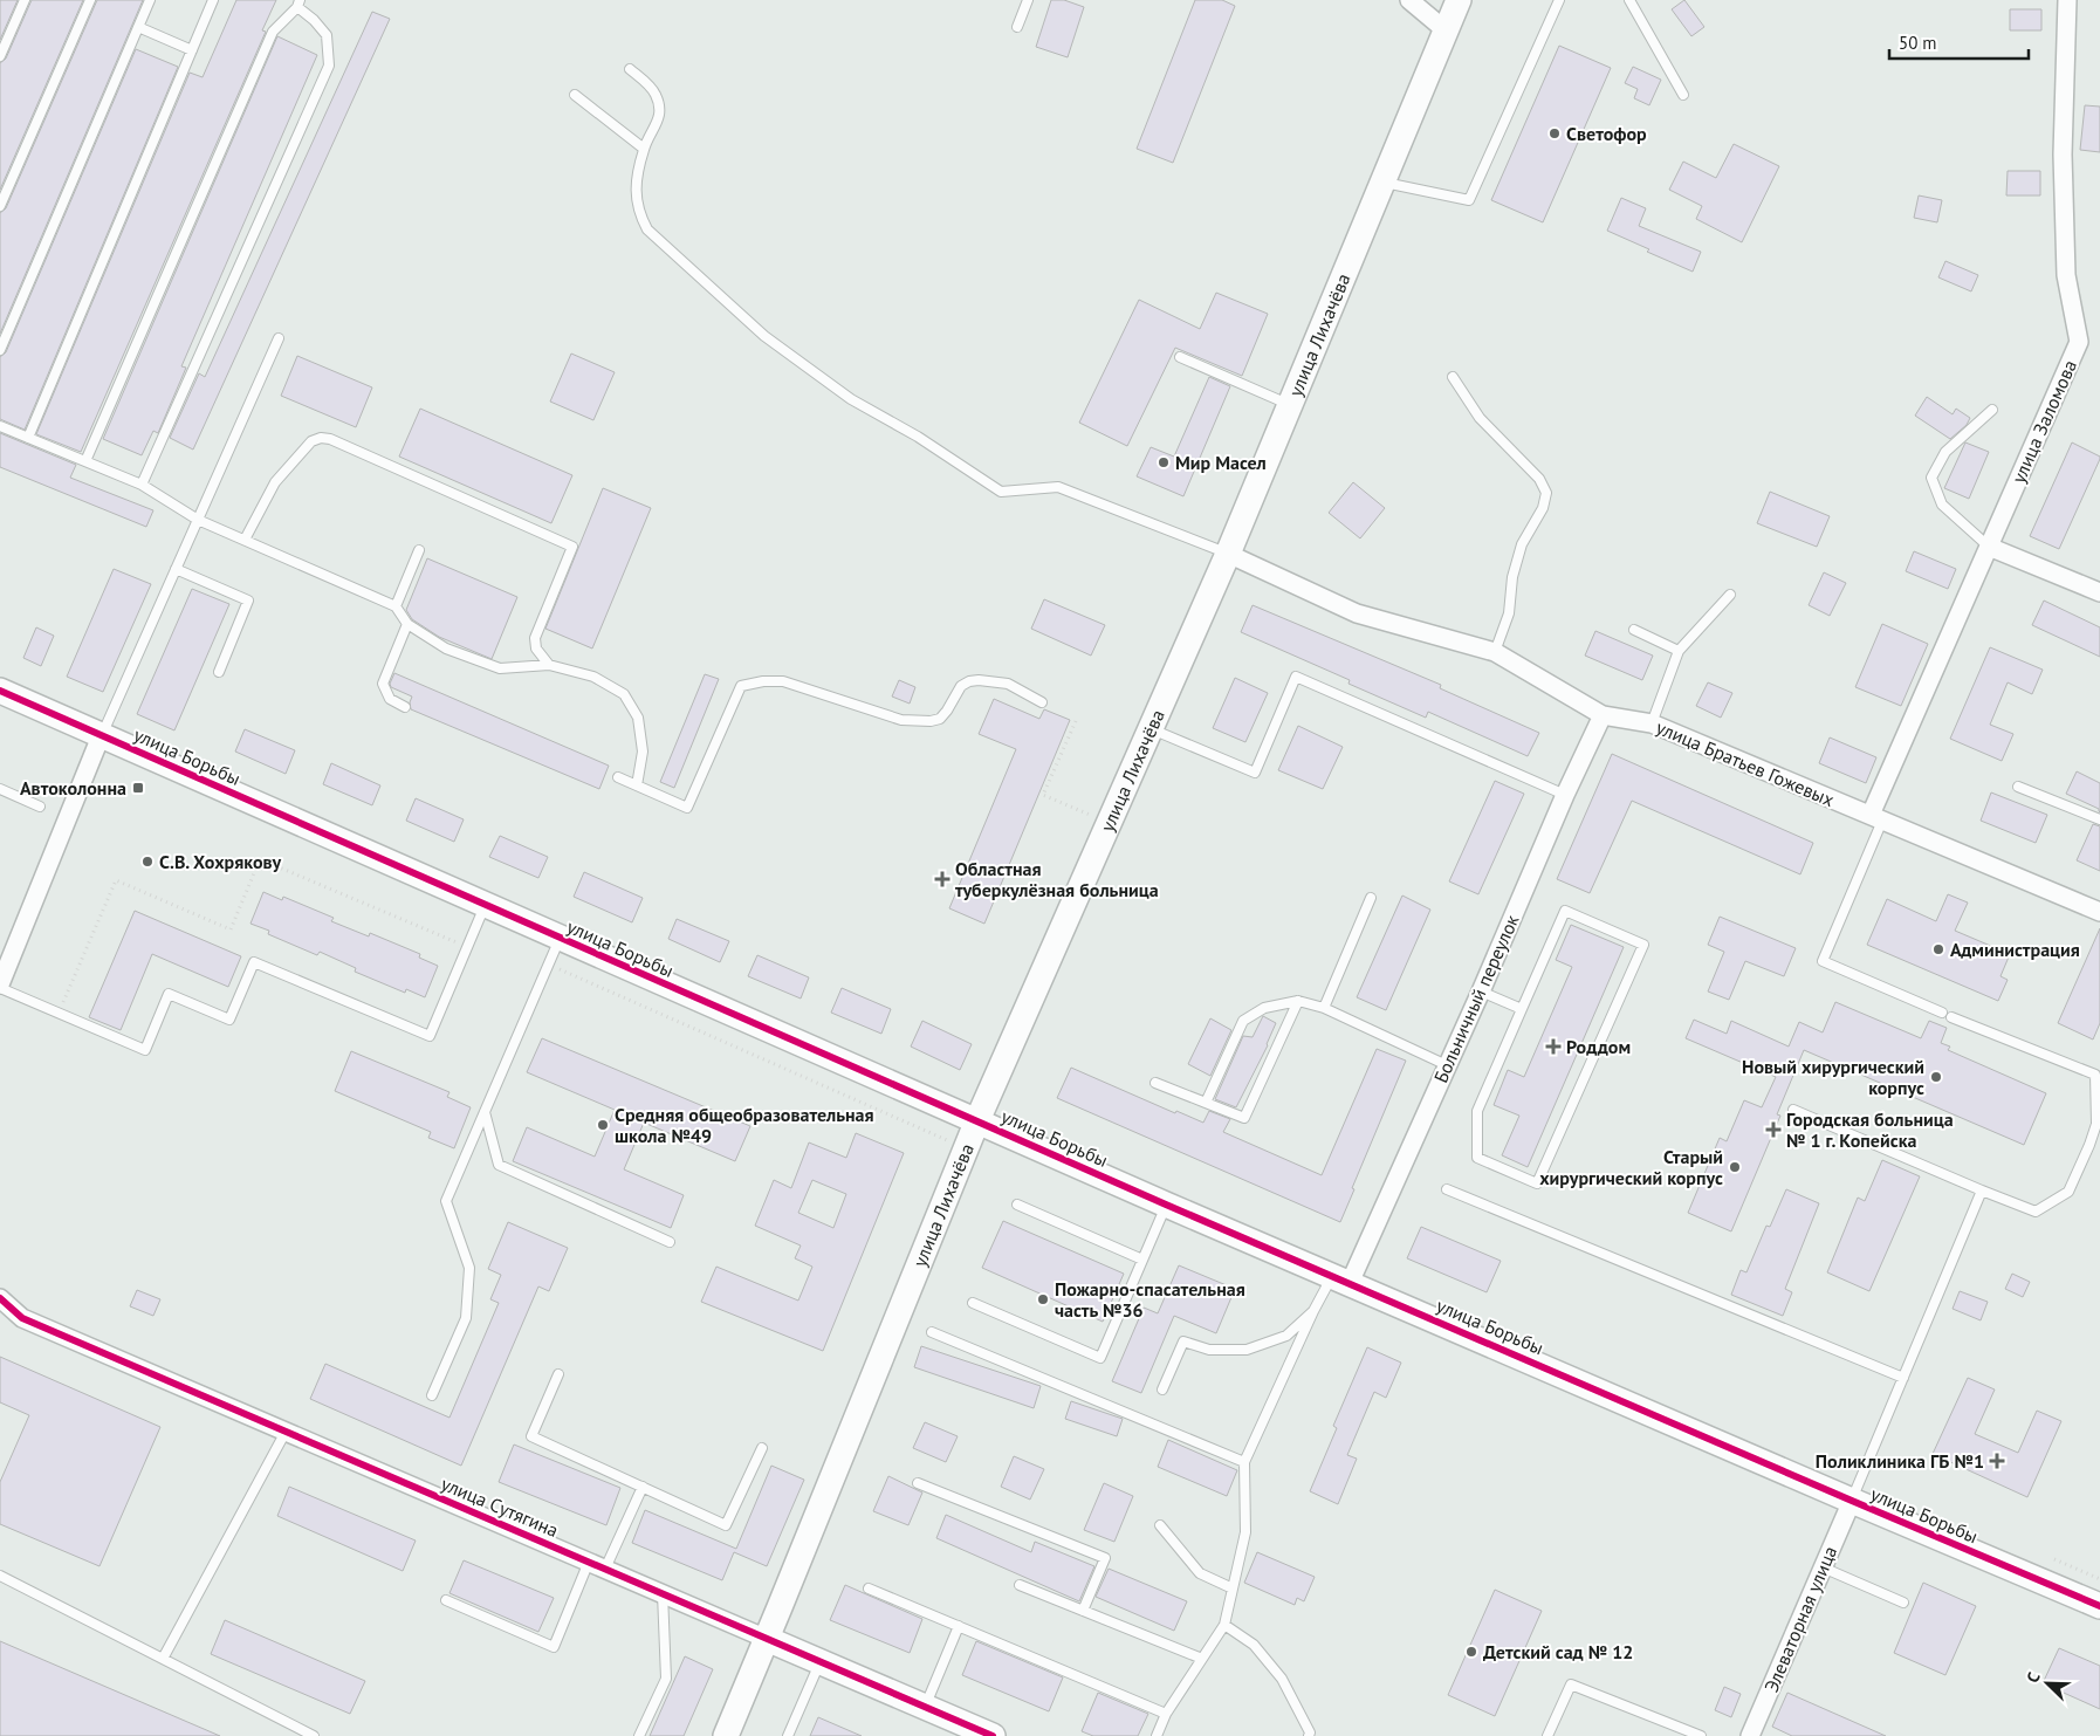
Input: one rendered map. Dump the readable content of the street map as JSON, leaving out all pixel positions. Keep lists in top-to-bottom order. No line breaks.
{"streets":{"street":["улица Лихачёва","улица Заломова","улица Борьбы","улица Братьев Гожевых","Больничный переулок","улица Сутягина","Элеваторная улица"]},"crossings":[["улица Лихачёва","улица Борьбы"],["улица Лихачёва","улица Братьев Гожевых"],["улица Лихачёва","улица Сутягина"],["улица Заломова","улица Братьев Гожевых"],["улица Борьбы","Больничный переулок"],["улица Борьбы","Элеваторная улица"],["улица Братьев Гожевых","Больничный переулок"]],"places":{"other":["Светофор","Мир Масел","С.В. Хохрякову","Администрация","Новый хирургический корпус","Средняя общеобразовательная школа №49","Старый хирургический корпус","Пожарно-спасательная часть №36","Детский сад № 12"],"transit":["Автоколонна"],"health":["Областная туберкулёзная больница","Роддом","Городская больница № 1 г. Копейска","Поликлиника ГБ №1"]},"scale_bar":"50 m","north":"top left"}
